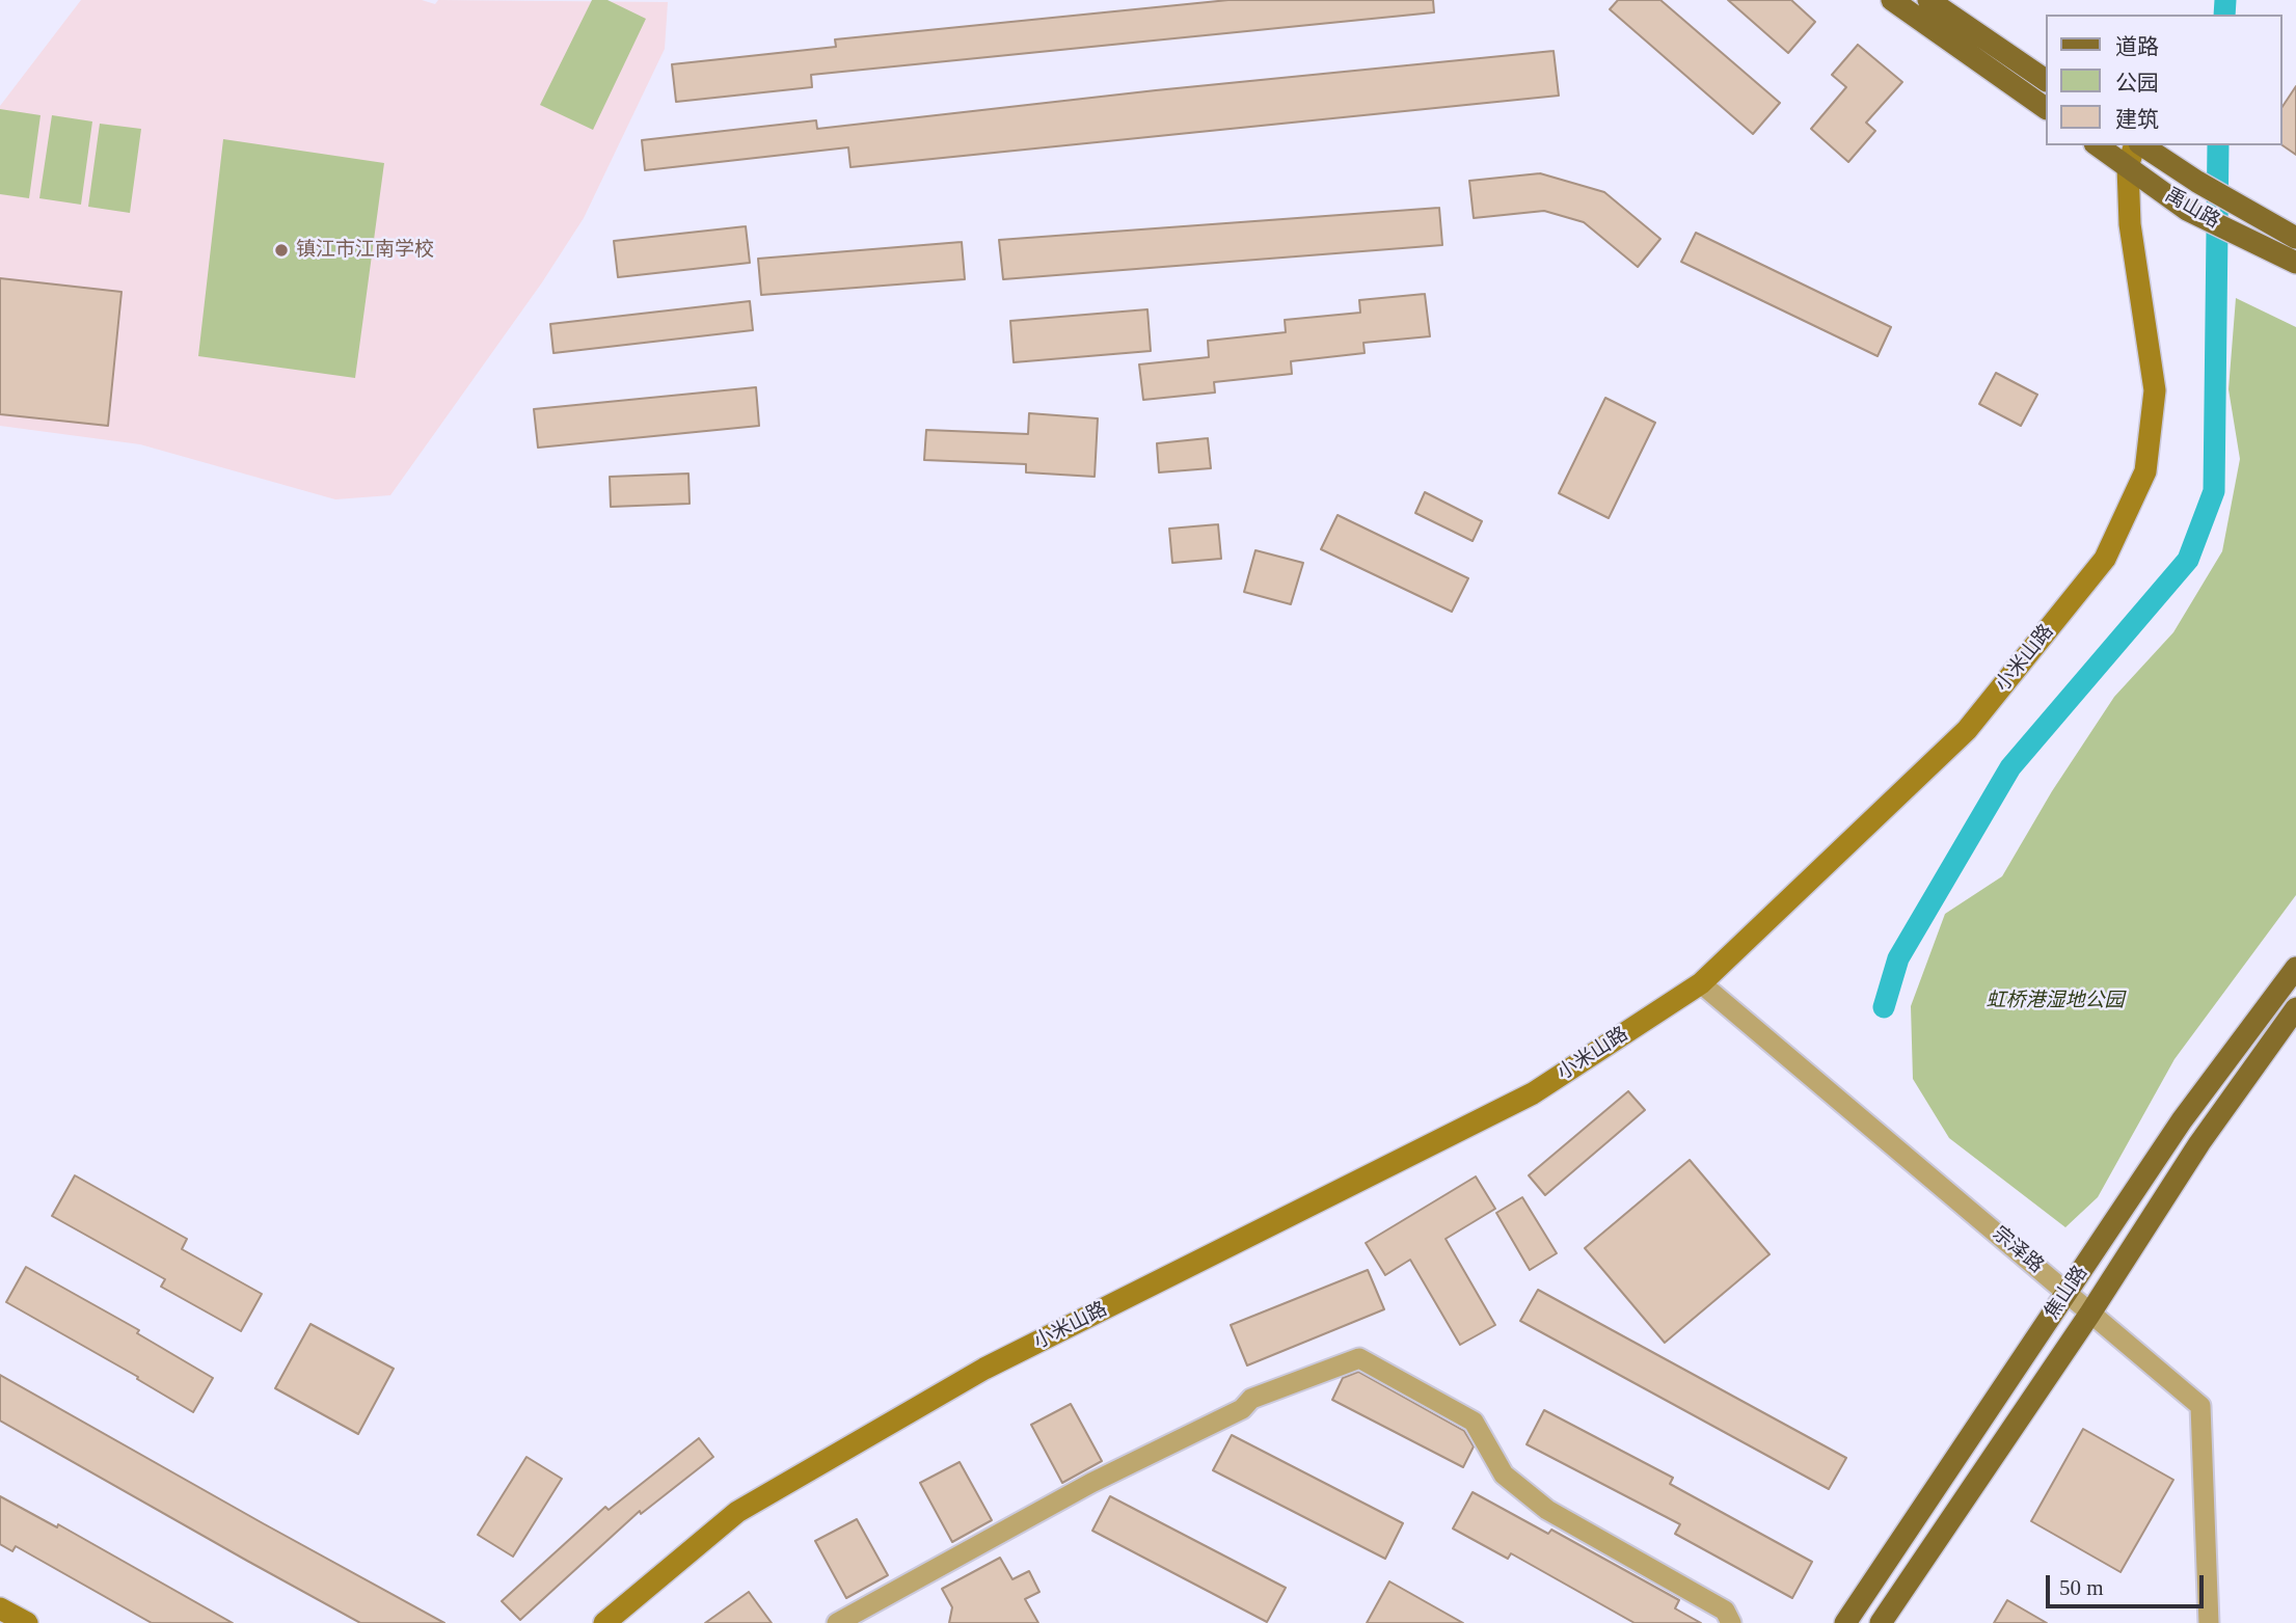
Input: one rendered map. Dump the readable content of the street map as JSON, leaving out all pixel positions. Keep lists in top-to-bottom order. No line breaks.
{"streets":{"main road":["禹山路","焦山路"],"street":["小米山路","宗泽路"]},"crossings":[["禹山路","小米山路"],["小米山路","宗泽路"],["宗泽路","焦山路"]],"parks":["虹桥港湿地公园"],"places":["镇江市江南学校"],"legend":["道路","公园","建筑"],"scale_bar":"50 m"}
